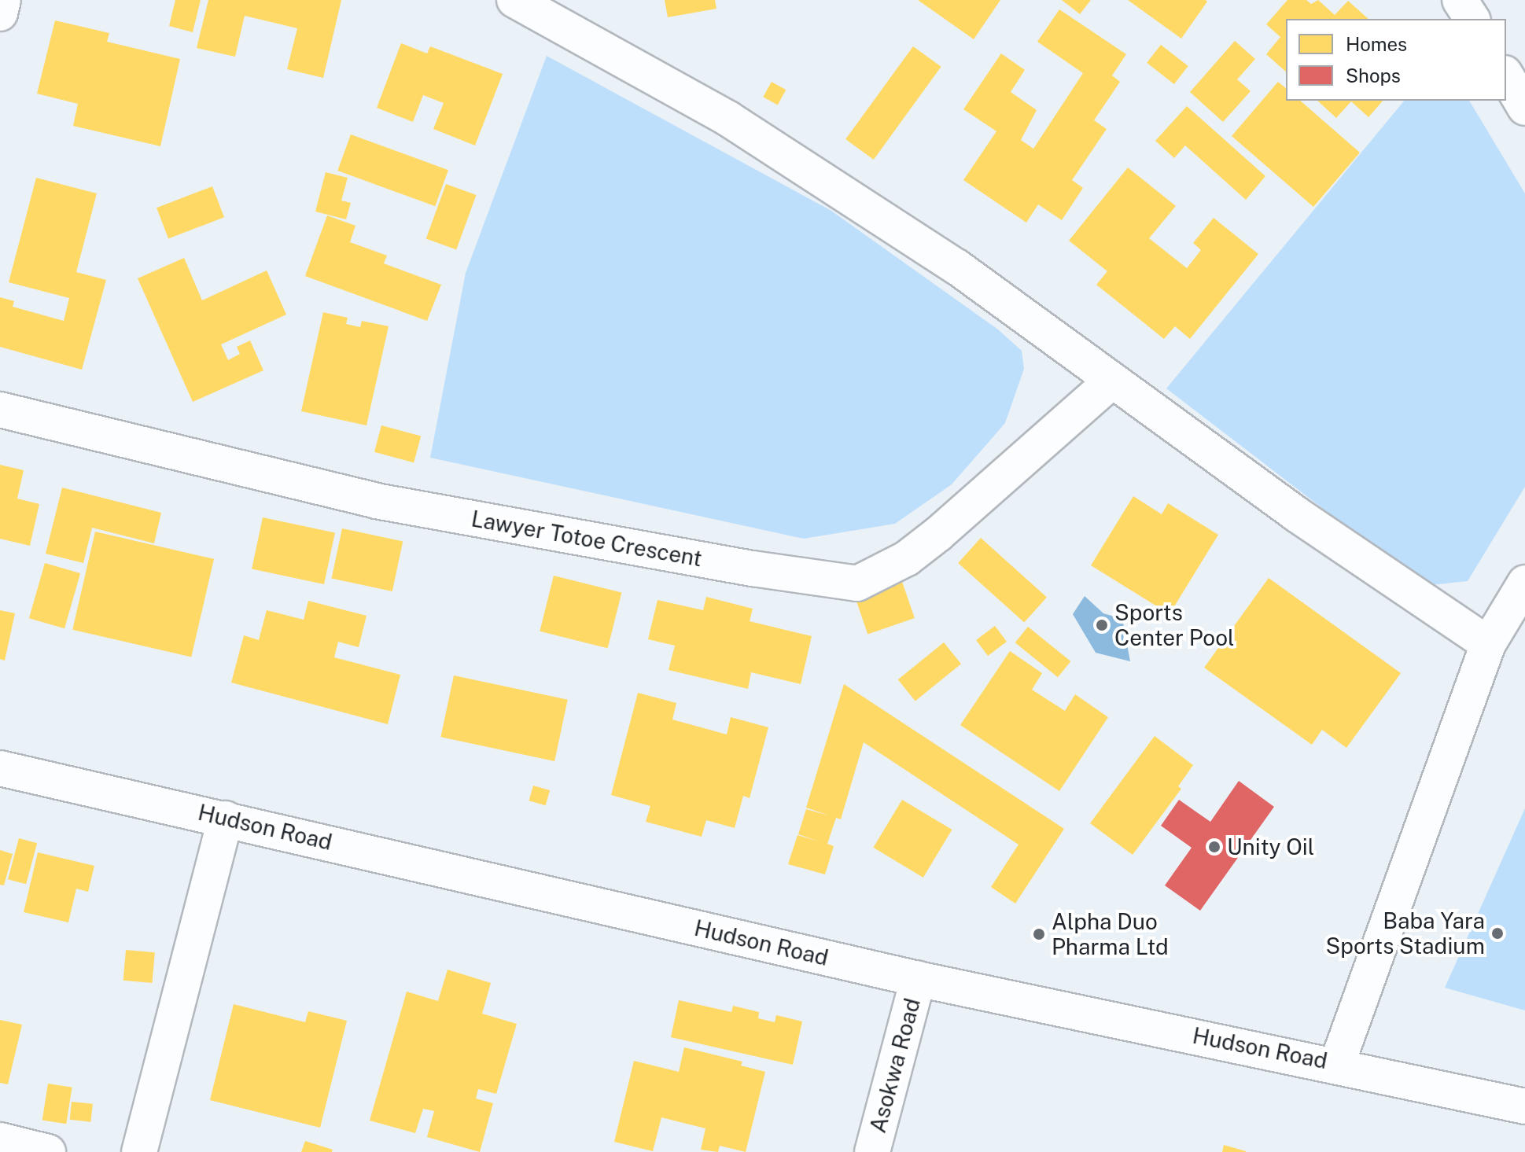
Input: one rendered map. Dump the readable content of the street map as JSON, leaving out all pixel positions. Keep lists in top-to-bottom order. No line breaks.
{"streets":{"street":["Lawyer Totoe Crescent","Hudson Road","Asokwa Road"]},"crossings":[["Hudson Road","Asokwa Road"]],"places":["Sports Center Pool","Unity Oil","Baba Yara Sports Stadium","Alpha Duo Pharma Ltd"],"legend":["Homes","Shops"]}
